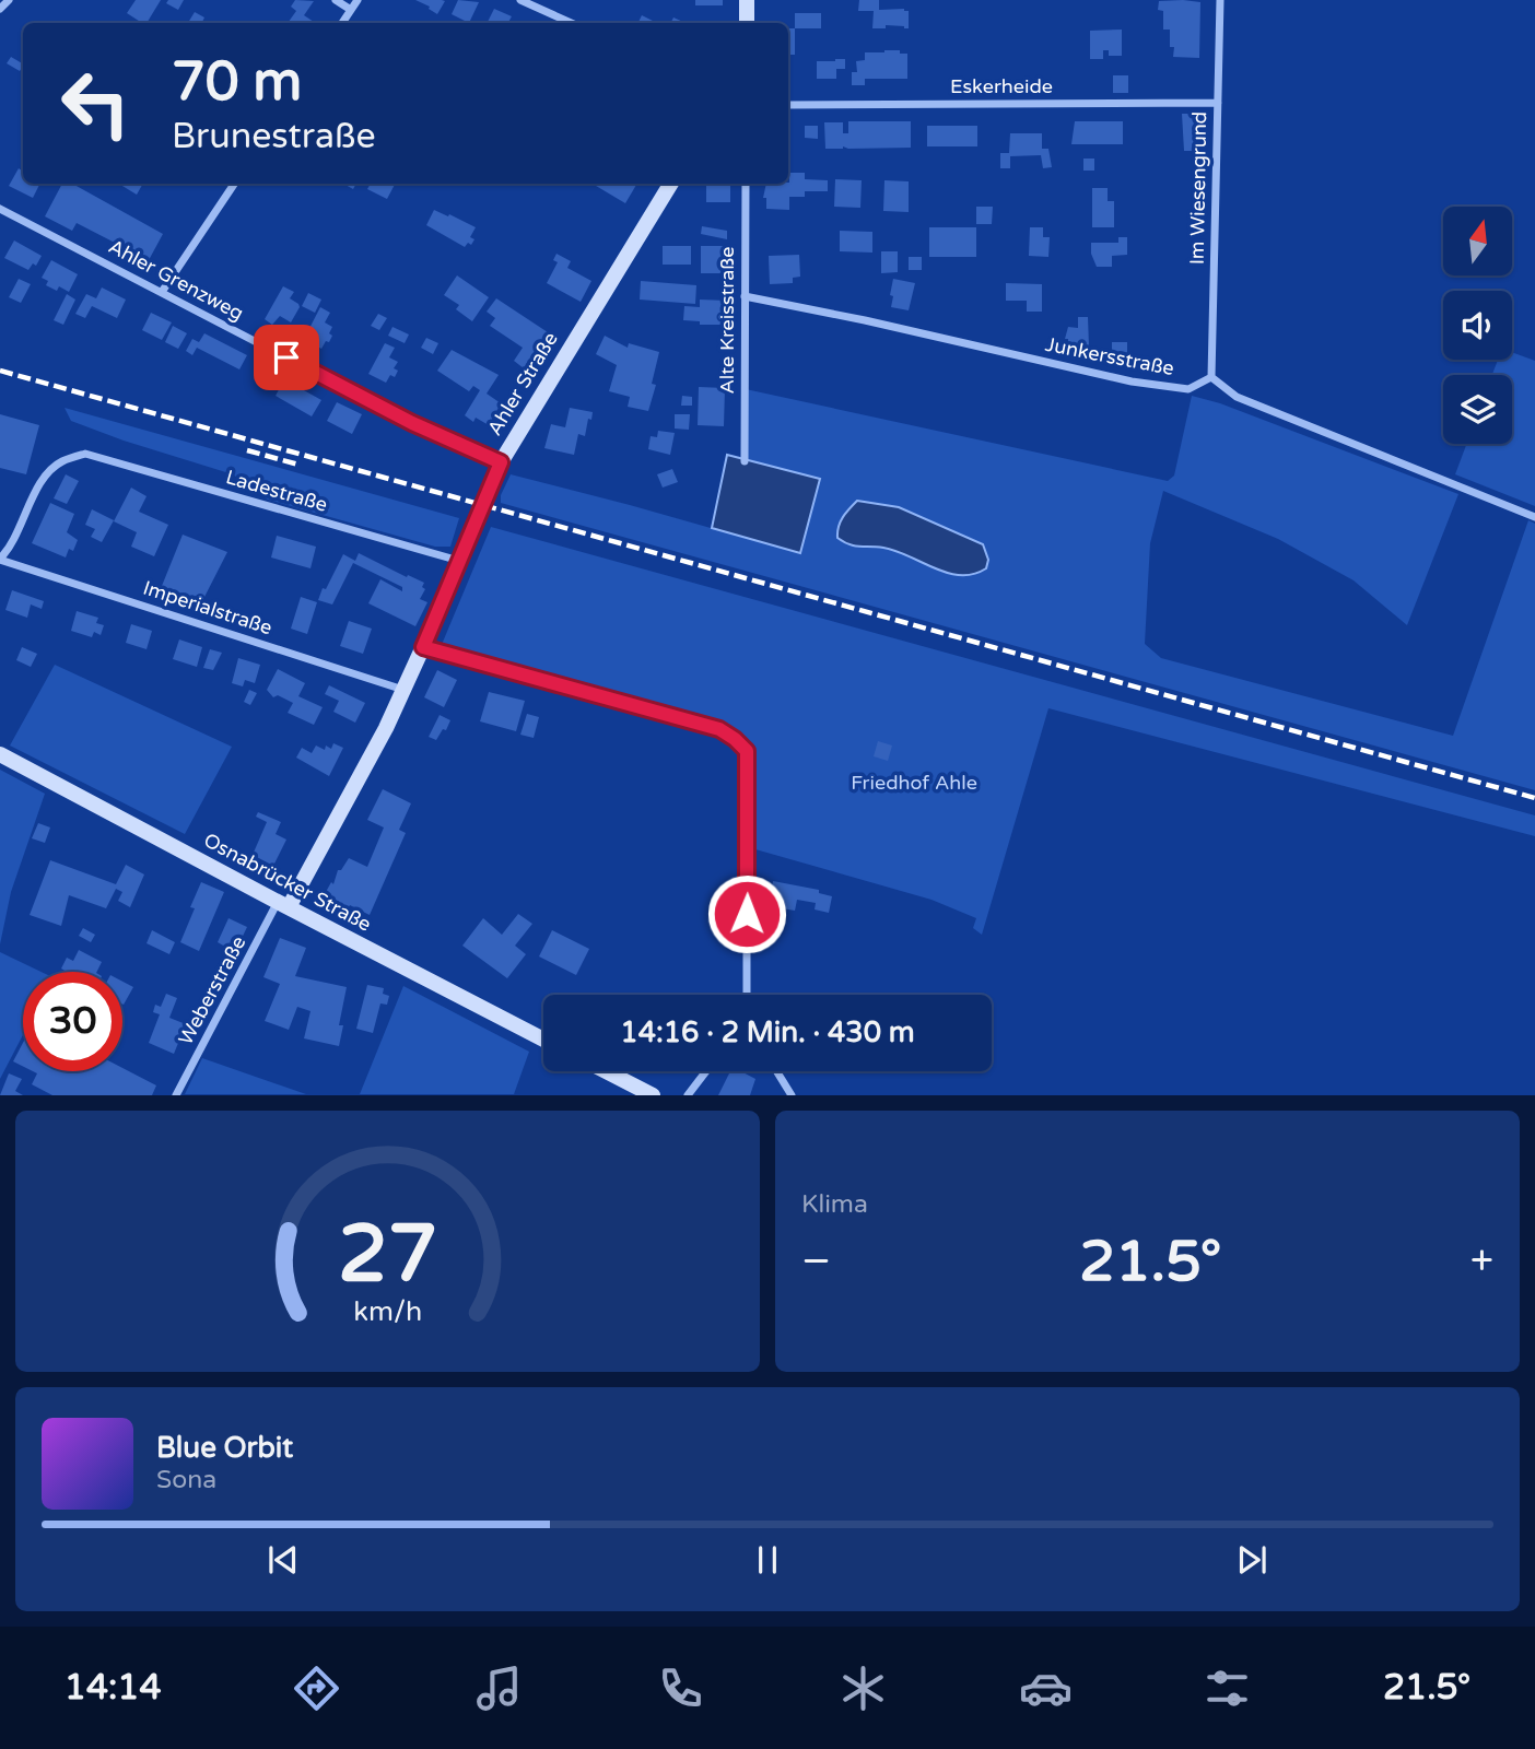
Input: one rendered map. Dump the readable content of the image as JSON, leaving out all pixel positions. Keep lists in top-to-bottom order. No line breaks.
{"streets":{"main road":["Ahler Straße","Osnabrücker Straße"],"street":["Eskerheide","Im Wiesengrund","Ahler Grenzweg","Alte Kreisstraße","Junkersstraße","Ladestraße","Imperialstraße","Weberstraße"]},"crossings":[["Eskerheide","Im Wiesengrund"],["Im Wiesengrund","Junkersstraße"],["Ahler Grenzweg","Ahler Straße"],["Alte Kreisstraße","Junkersstraße"],["Ahler Straße","Ladestraße"],["Ahler Straße","Imperialstraße"],["Ahler Straße","Osnabrücker Straße"],["Ahler Straße","Weberstraße"],["Ladestraße","Imperialstraße"],["Osnabrücker Straße","Weberstraße"]],"parks":["Friedhof Ahle"],"north":"top","page":{"turn":["70 m","Brunestraße"],"limit":"30","trip":"14:16 · 2 Min. · 430 m","tile":"Klima","heat":["−","21.5°","+"],"song":["Blue Orbit","Sona"],"tabs":["14:14","21.5°"],"gauge":["27","km/h"]}}
